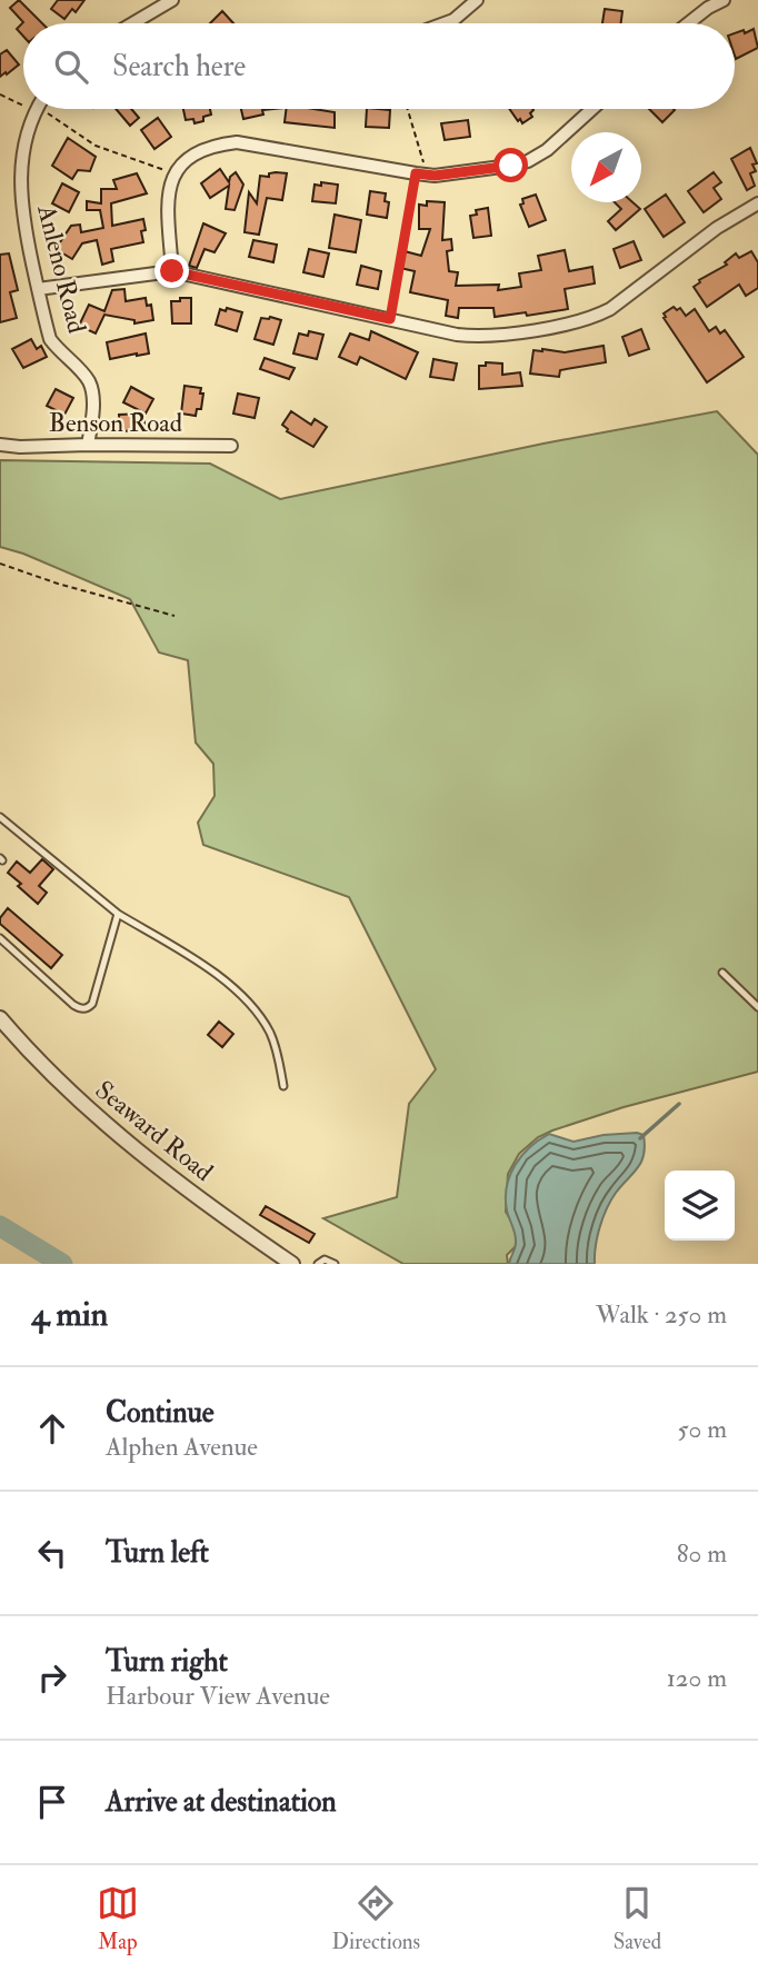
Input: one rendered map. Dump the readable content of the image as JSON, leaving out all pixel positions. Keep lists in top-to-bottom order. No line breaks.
{"streets":{"street":["Anleno Road","Benson Road","Seaward Road"]},"crossings":[["Anleno Road","Benson Road"]],"north":"bottom left","page":{"search":"Search here","heading":["4 min","Walk · 250 m"],"list":[["Continue","Alphen Avenue","50 m"],["Turn left","80 m"],["Turn right","Harbour View Avenue","120 m"],"Arrive at destination"],"nav":["Map","Directions","Saved"]}}
